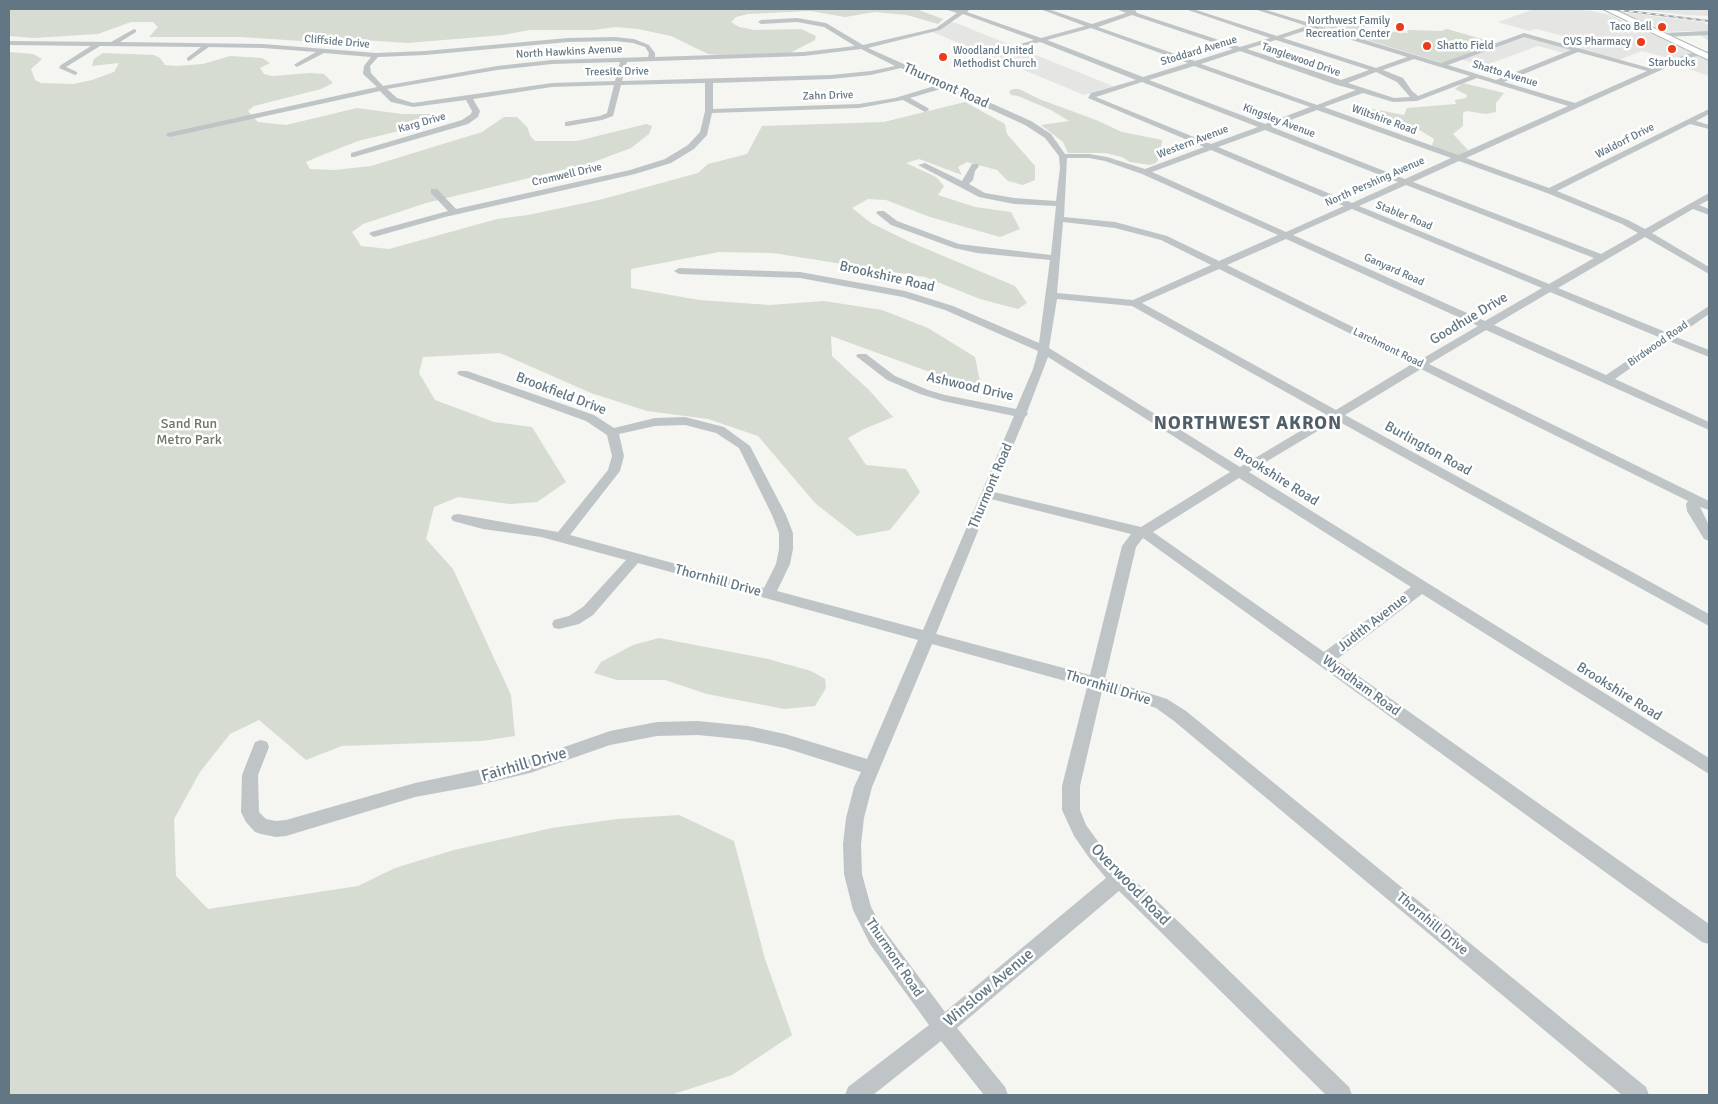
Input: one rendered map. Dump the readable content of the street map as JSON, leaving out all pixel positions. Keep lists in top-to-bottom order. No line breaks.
{"streets":{"street":["Cliffside Drive","Stoddard Avenue","North Hawkins Avenue","Tanglewood Drive","Treesite Drive","Shatto Avenue","Thurmont Road","Zahn Drive","Wiltshire Road","Kingsley Avenue","Karg Drive","Waldorf Drive","Western Avenue","Cromwell Drive","North Pershing Avenue","Stabler Road","Ganyard Road","Brookshire Road","Goodhue Drive","Birdwood Road","Larchmont Road","Ashwood Drive","Brookfield Drive","Burlington Road","Thornhill Drive","Judith Avenue","Wyndham Road","Fairhill Drive","Overwood Road","Winslow Avenue"]},"crossings":[["Cliffside Drive","North Hawkins Avenue"],["Cliffside Drive","Treesite Drive"],["Stoddard Avenue","Tanglewood Drive"],["Stoddard Avenue","Shatto Avenue"],["Stoddard Avenue","Wiltshire Road"],["Stoddard Avenue","Kingsley Avenue"],["Stoddard Avenue","Stabler Road"],["North Hawkins Avenue","Treesite Drive"],["North Hawkins Avenue","Thurmont Road"],["North Hawkins Avenue","Kingsley Avenue"],["Tanglewood Drive","Shatto Avenue"],["Tanglewood Drive","Western Avenue"],["Treesite Drive","Thurmont Road"],["Treesite Drive","Karg Drive"],["Treesite Drive","Cromwell Drive"],["Shatto Avenue","North Pershing Avenue"],["Thurmont Road","Zahn Drive"],["Thurmont Road","North Pershing Avenue"],["Thurmont Road","Ganyard Road"],["Thurmont Road","Brookshire Road"],["Thurmont Road","Larchmont Road"],["Thurmont Road","Ashwood Drive"],["Thurmont Road","Thornhill Drive"],["Thurmont Road","Wyndham Road"],["Thurmont Road","Fairhill Drive"],["Thurmont Road","Winslow Avenue"],["Zahn Drive","Cromwell Drive"],["Wiltshire Road","Waldorf Drive"],["Wiltshire Road","Western Avenue"],["Wiltshire Road","North Pershing Avenue"],["Wiltshire Road","Goodhue Drive"],["Kingsley Avenue","Western Avenue"],["Kingsley Avenue","North Pershing Avenue"],["Kingsley Avenue","Goodhue Drive"],["Western Avenue","Stabler Road"],["Western Avenue","Ganyard Road"],["North Pershing Avenue","Stabler Road"],["North Pershing Avenue","Ganyard Road"],["North Pershing Avenue","Larchmont Road"],["North Pershing Avenue","Burlington Road"],["Stabler Road","Goodhue Drive"],["Stabler Road","Birdwood Road"],["Ganyard Road","Goodhue Drive"],["Ganyard Road","Birdwood Road"],["Brookshire Road","Goodhue Drive"],["Brookshire Road","Judith Avenue"],["Goodhue Drive","Larchmont Road"],["Goodhue Drive","Burlington Road"],["Goodhue Drive","Wyndham Road"],["Goodhue Drive","Overwood Road"],["Brookfield Drive","Thornhill Drive"],["Thornhill Drive","Overwood Road"],["Judith Avenue","Wyndham Road"],["Wyndham Road","Overwood Road"],["Overwood Road","Winslow Avenue"]],"districts":["NORTHWEST AKRON"],"parks":["Sand Run Metro Park"],"places":["Northwest Family Recreation Center","Taco Bell","CVS Pharmacy","Shatto Field","Starbucks","Woodland United Methodist Church"]}
